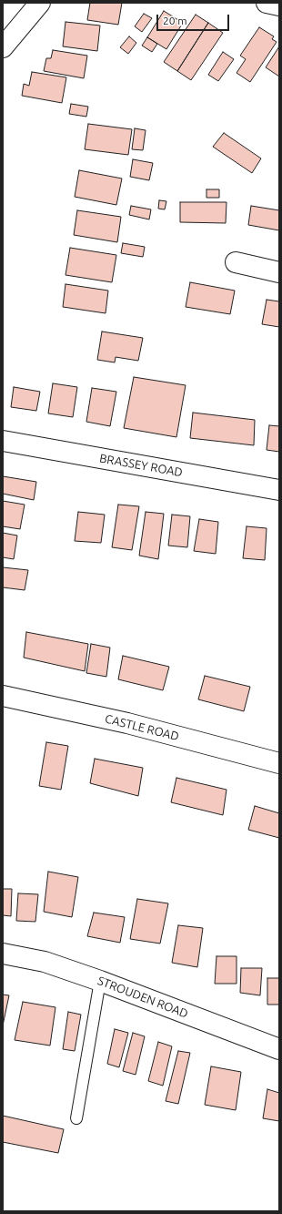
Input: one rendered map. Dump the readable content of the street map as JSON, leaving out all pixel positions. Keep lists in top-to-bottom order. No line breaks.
{"streets":{"street":["BRASSEY ROAD","CASTLE ROAD","STROUDEN ROAD"]},"scale_bar":"20 m"}
